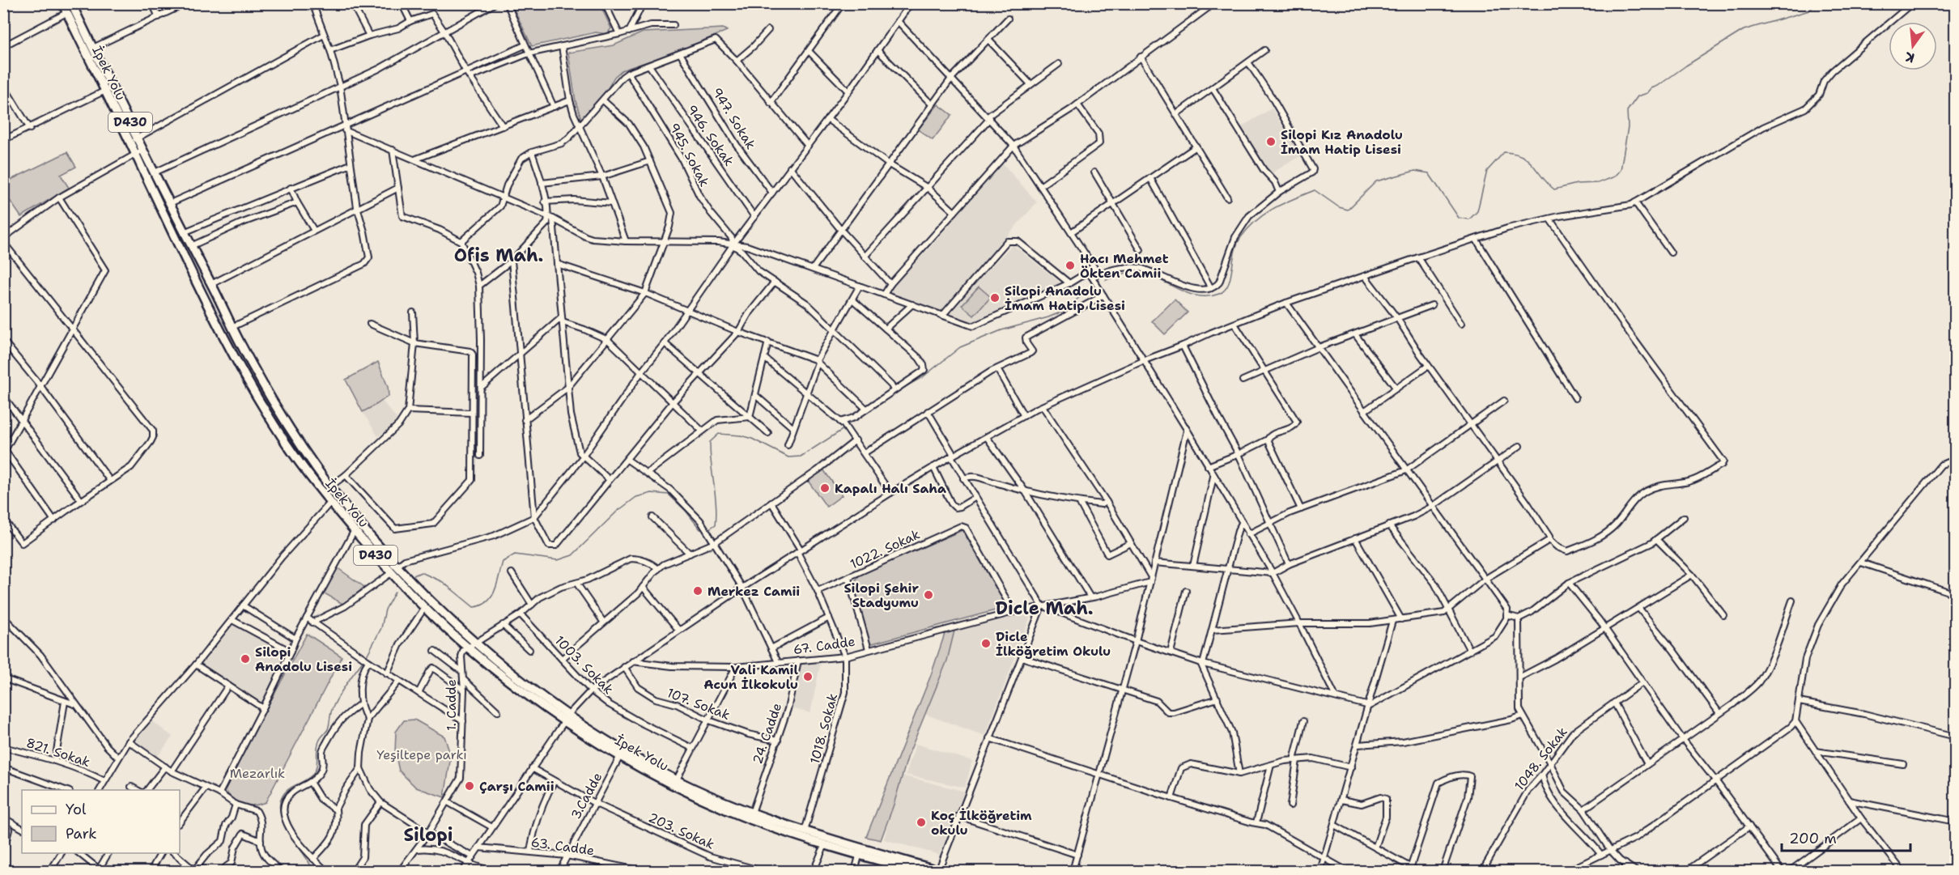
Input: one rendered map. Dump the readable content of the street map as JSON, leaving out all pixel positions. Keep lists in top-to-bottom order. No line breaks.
{"streets":{"highway":["İpek Yolu","D430"],"street":["947. Sokak","946. Sokak","945. Sokak","1022. Sokak","67. Cadde","1003. Sokak","107. Sokak","1. Cadde","1018. Sokak","24. Cadde","821. Sokak","1048. Sokak","3.Cadde","203. Sokak","63. Cadde"]},"crossings":[["İpek Yolu","D430"],["İpek Yolu","1. Cadde"],["İpek Yolu","3.Cadde"],["D430","1018. Sokak"],["D430","24. Cadde"],["1022. Sokak","67. Cadde"],["1022. Sokak","1018. Sokak"],["67. Cadde","1018. Sokak"],["67. Cadde","24. Cadde"],["107. Sokak","24. Cadde"],["3.Cadde","203. Sokak"],["3.Cadde","63. Cadde"]],"districts":["Ofis Mah.","Dicle Mah.","Silopi"],"parks":["Yeşiltepe parkı","Mezarlık"],"places":["Silopi Kız Anadolu İmam Hatip Lisesi","Hacı Mehmet Ökten Camii","Silopi Anadolu İmam Hatip Lisesi","Kapalı Halı Saha","Merkez Camii","Silopi Şehir Stadyumu","Dicle İlköğretim Okulu","Silopi Anadolu Lisesi","Vali Kamil Acun İlkokulu","Çarşı Camii","Koç İlköğretim okulu"],"legend":["Yol","Park"],"scale_bar":"200 m","north":"bottom"}
